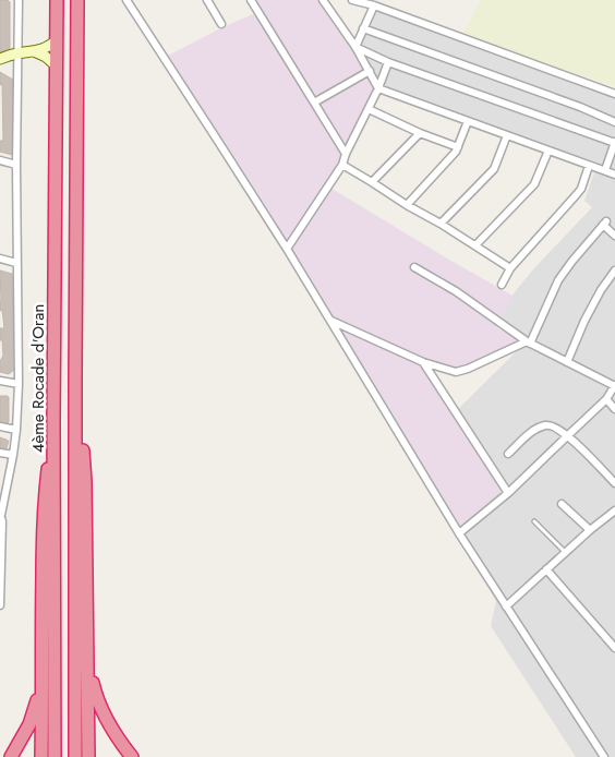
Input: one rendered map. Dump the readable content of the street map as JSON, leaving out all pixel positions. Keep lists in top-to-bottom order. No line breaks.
{"streets":{"highway":["4ème Rocade d'Oran"]}}
